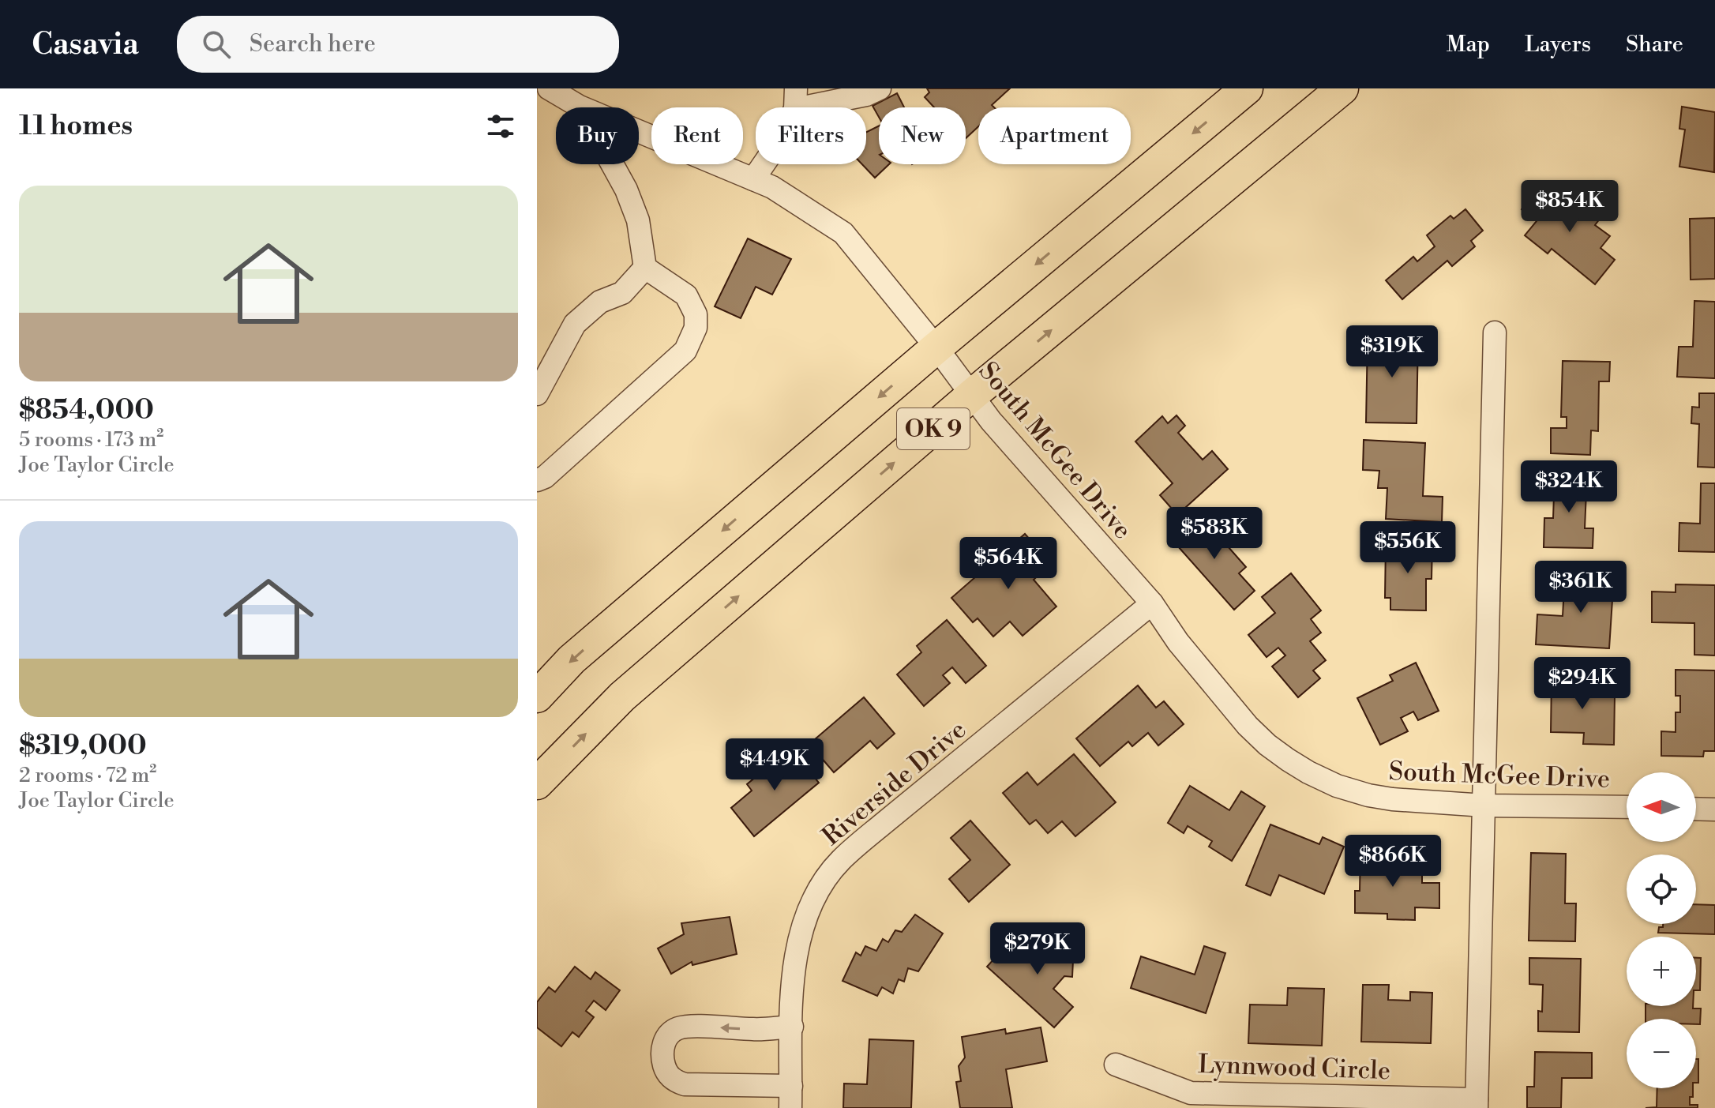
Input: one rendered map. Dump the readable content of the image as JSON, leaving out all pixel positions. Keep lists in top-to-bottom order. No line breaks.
{"streets":{"highway":["OK 9"],"street":["South McGee Drive","Riverside Drive","Lynnwood Circle"]},"crossings":[["OK 9","South McGee Drive"],["South McGee Drive","Riverside Drive"]],"north":"left","page":{"header":"Casavia","search":"Search here","nav":["Map","Layers","Share"],"heading":"11 homes","chip":["Buy","Rent","Filters","New","Apartment"],"list":[{"name":"$854,000","note":"5 rooms · 173 m² · Joe Taylor Circle"},{"name":"$319,000","note":"2 rooms · 72 m² · Joe Taylor Circle"}],"price":["$854K","$319K","$324K","$583K","$556K","$564K","$361K","$294K","$449K","$866K","$279K"],"map_buttons":["+","−"]}}
